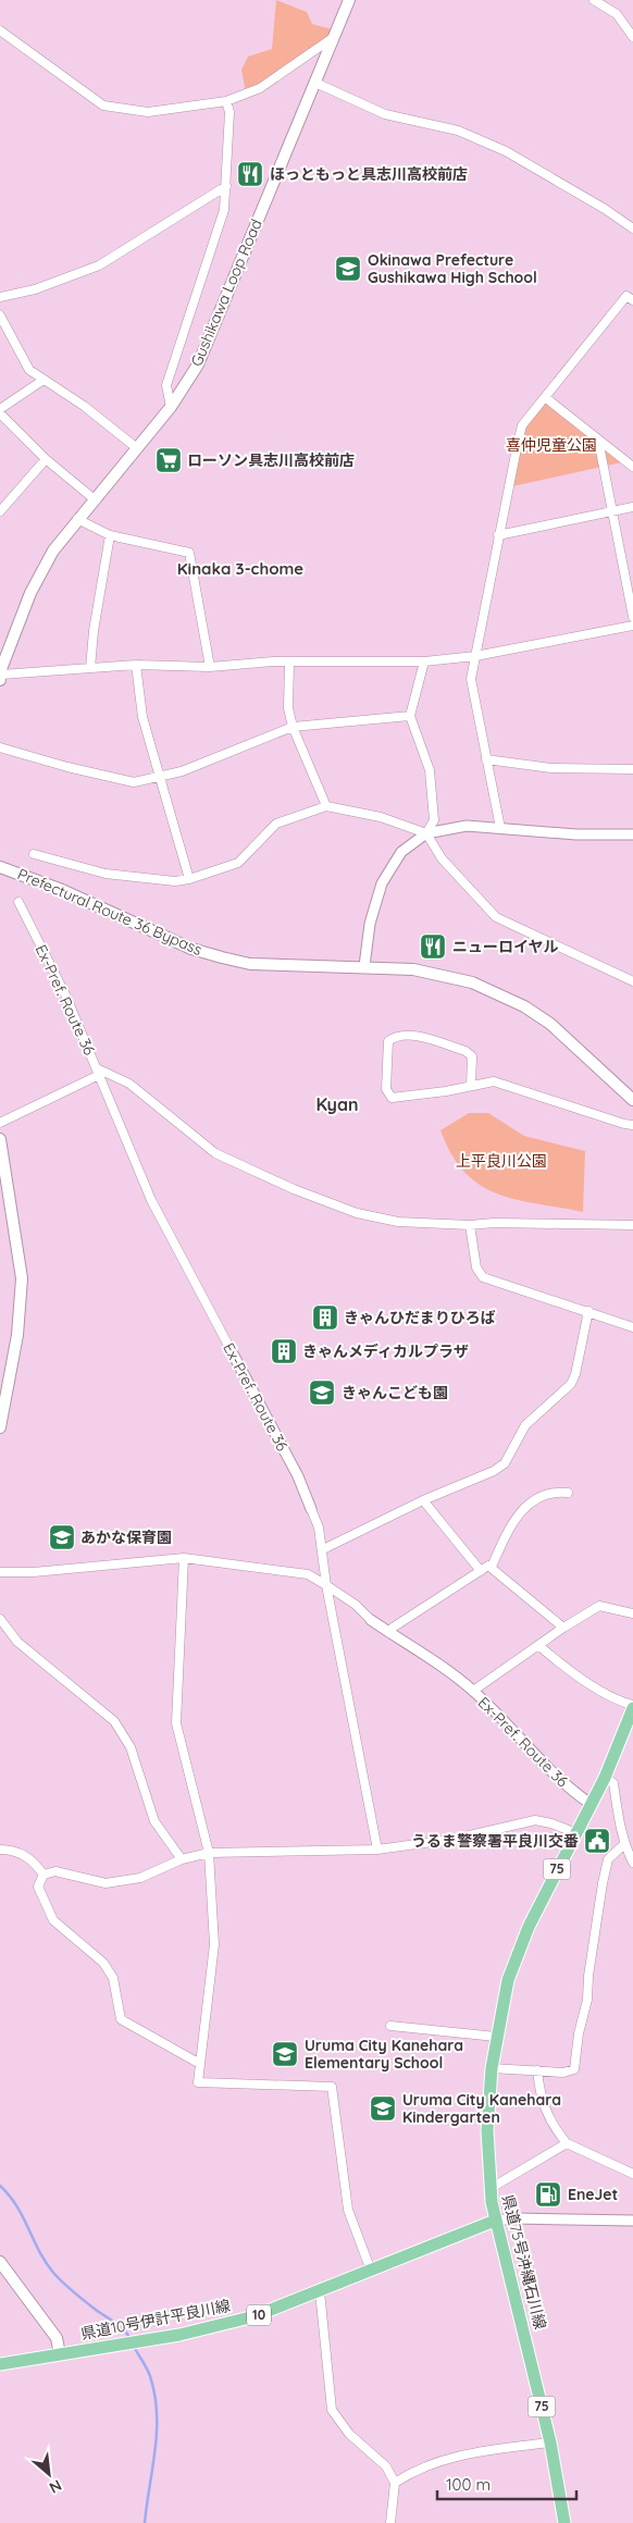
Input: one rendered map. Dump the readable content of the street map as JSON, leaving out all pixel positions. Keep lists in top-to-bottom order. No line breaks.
{"streets":{"main road":["Gushikawa Loop Road","Prefectural Route 36 Bypass","75","県道75号沖縄石川線","10","県道10号伊計平良川線"],"street":["Ex-Pref. Route 36"]},"crossings":[["Ex-Pref. Route 36","県道75号沖縄石川線"],["県道75号沖縄石川線","県道10号伊計平良川線"]],"districts":["Kinaka 3-chome","Kyan"],"parks":["喜仲児童公園","上平良川公園"],"places":{"restaurant":["ほっともっと具志川高校前店","ニューロイヤル"],"school or university":["Okinawa Prefecture Gushikawa High School","きゃんこども園","あかな保育園","Uruma City Kanehara Elementary School","Uruma City Kanehara Kindergarten"],"supermarket":["ローソン具志川高校前店"],"building":["きゃんひだまりひろば","きゃんメディカルプラザ"],"public building":["うるま警察署平良川交番"],"fuel station":["EneJet"]},"scale_bar":"100 m","north":"bottom right"}
